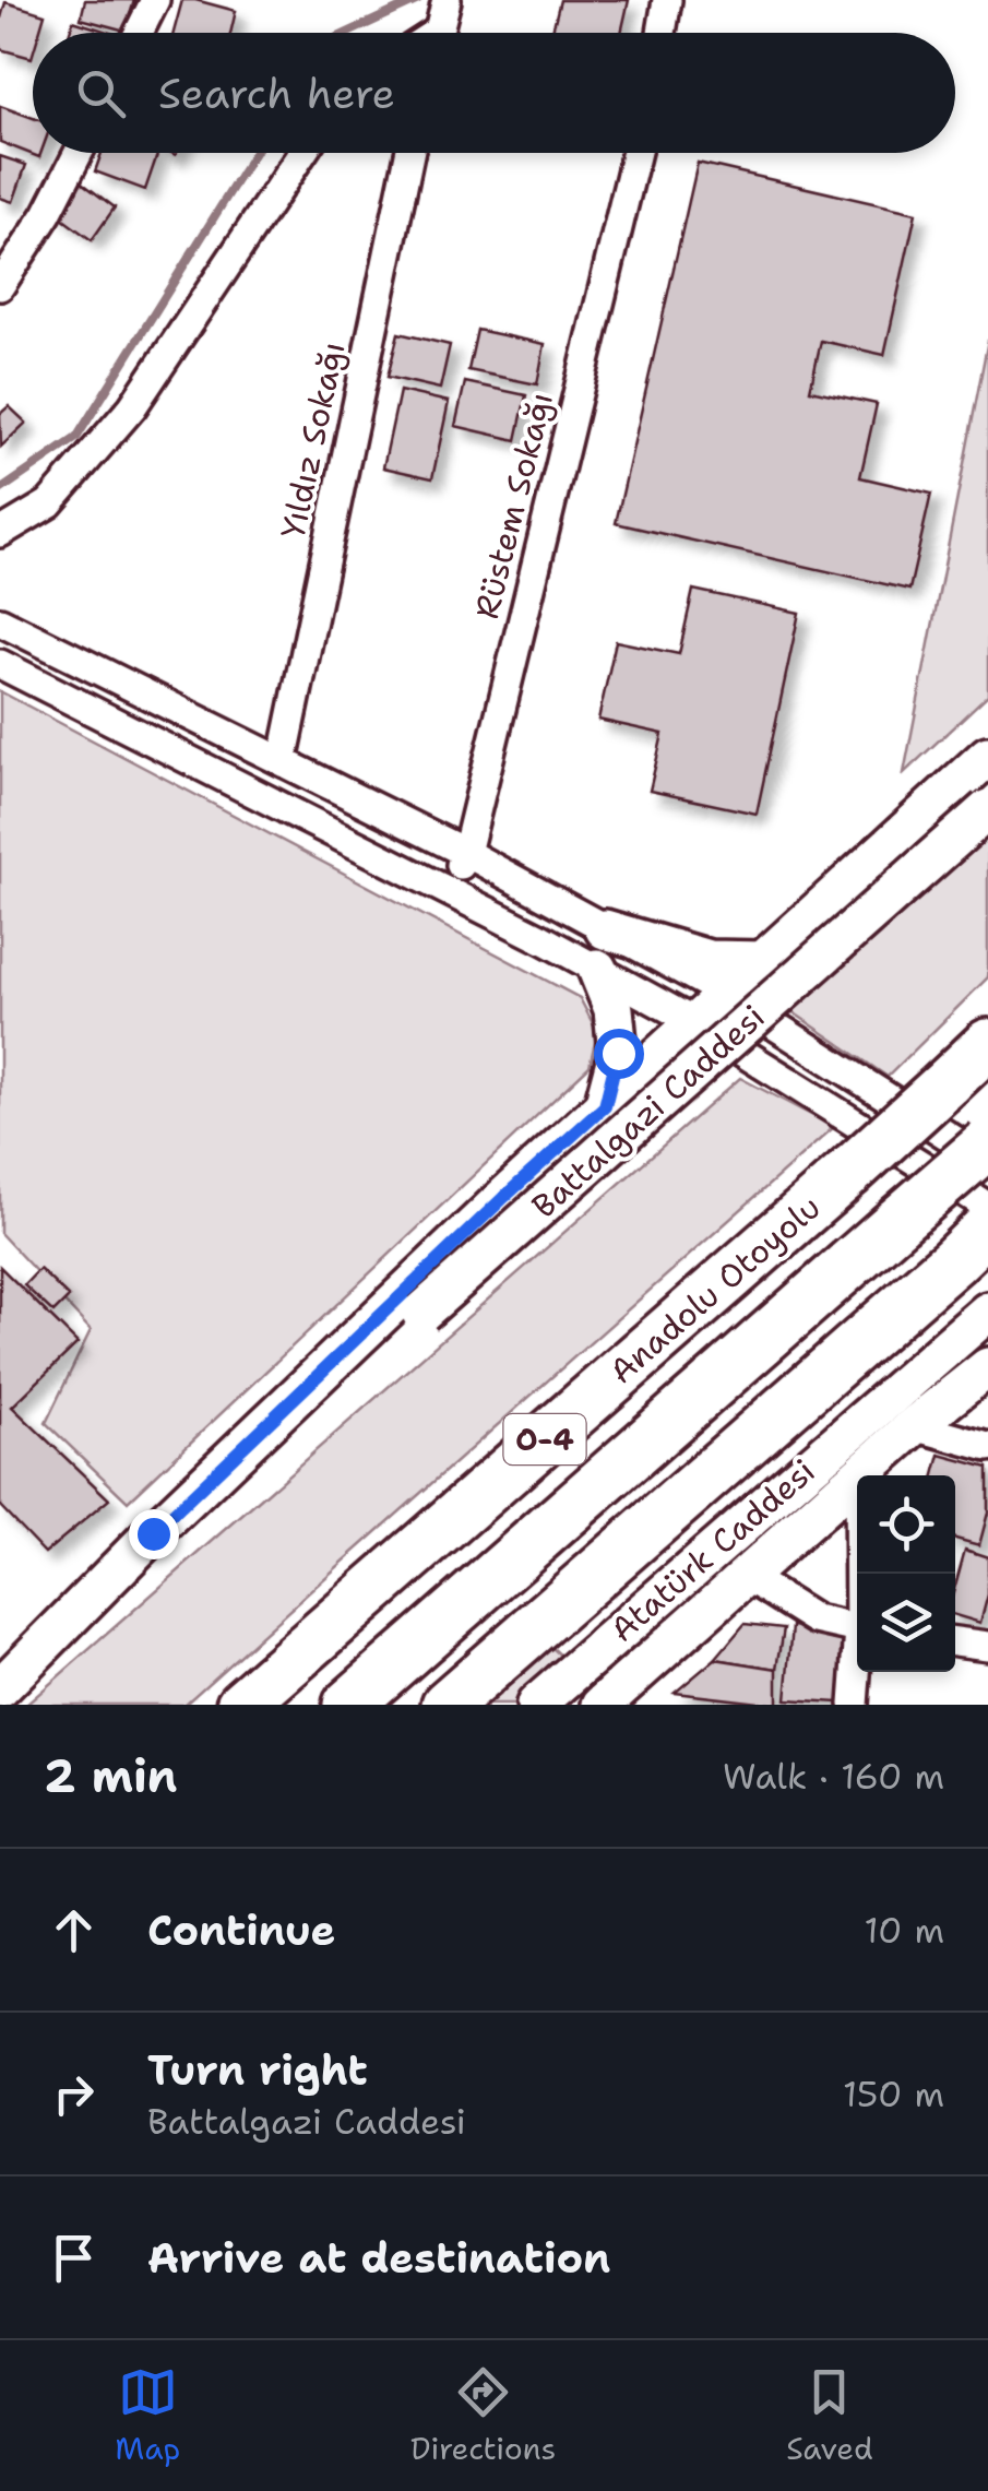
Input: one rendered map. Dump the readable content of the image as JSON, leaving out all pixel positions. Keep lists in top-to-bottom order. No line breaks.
{"streets":{"highway":["Anadolu Otoyolu","O-4"],"main road":["Battalgazi Caddesi","Atatürk Caddesi"],"street":["Yıldız Sokağı","Rüstem Sokağı"]},"page":{"search":"Search here","heading":["2 min","Walk · 160 m"],"list":[["Continue","10 m"],["Turn right","Battalgazi Caddesi","150 m"],"Arrive at destination"],"nav":["Map","Directions","Saved"]}}
